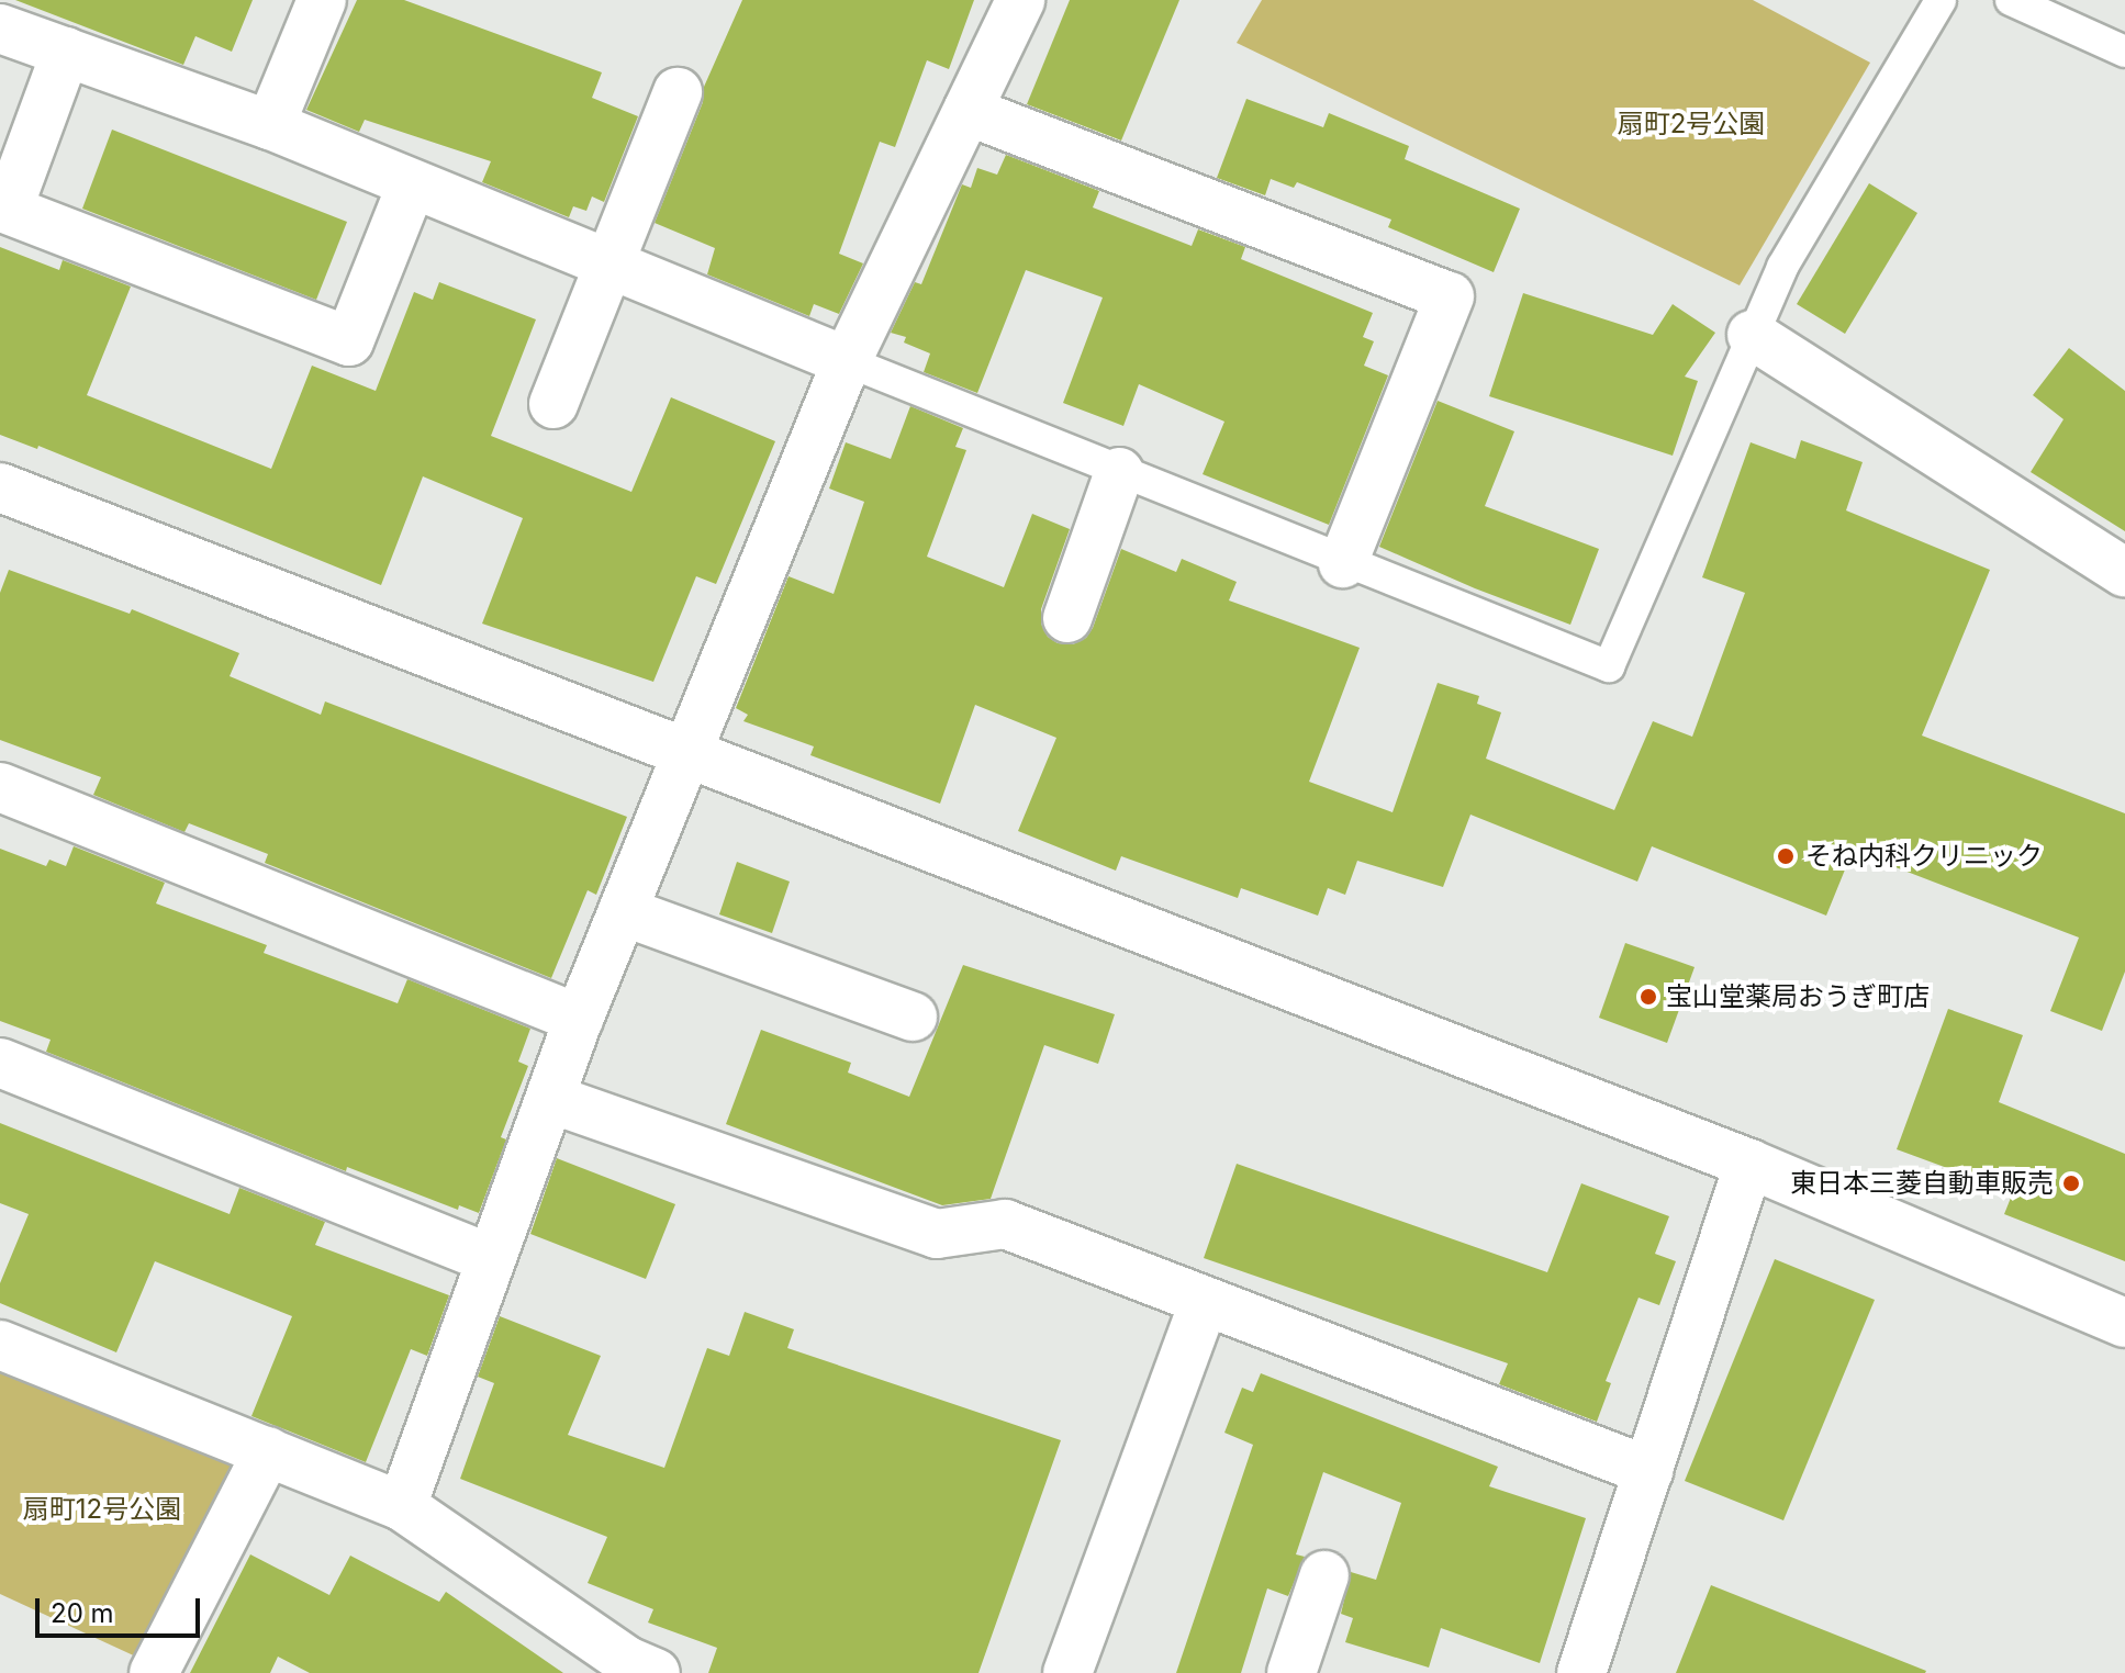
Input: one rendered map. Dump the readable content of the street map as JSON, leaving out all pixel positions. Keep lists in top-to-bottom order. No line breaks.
{"parks":["扇町2号公園","扇町12号公園"],"places":["そね内科クリニック","宝山堂薬局おうぎ町店","東日本三菱自動車販売"],"scale_bar":"20 m"}
